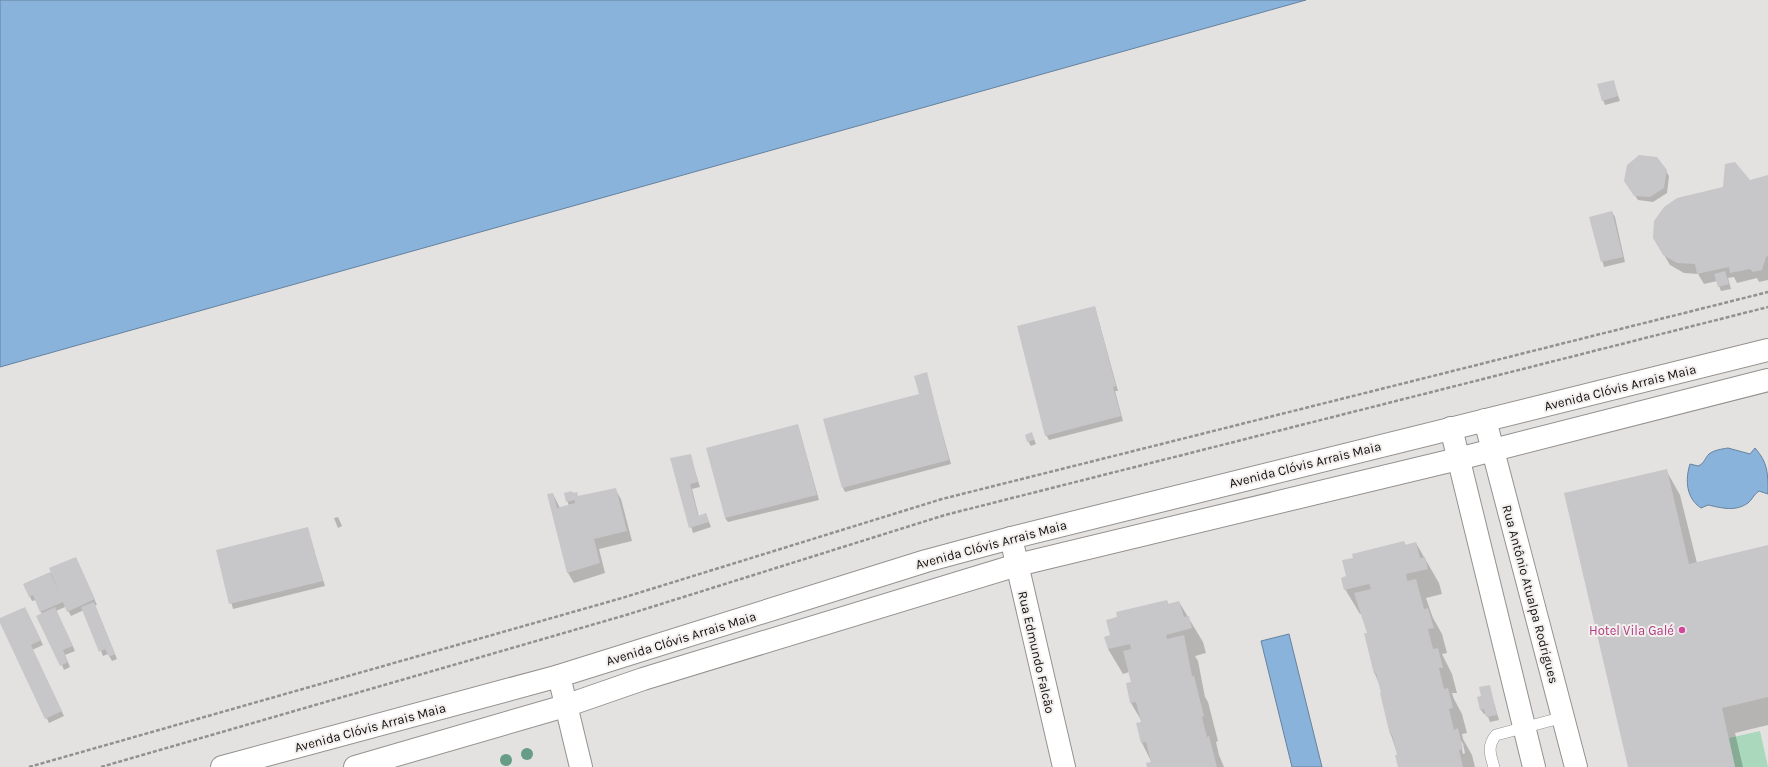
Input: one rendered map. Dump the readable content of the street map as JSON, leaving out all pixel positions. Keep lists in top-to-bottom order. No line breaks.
{"streets":{"main road":["Avenida Clóvis Arrais Maia","Rua Antônio Atualpa Rodrigues","Rua Edmundo Falcão"]},"crossings":[["Avenida Clóvis Arrais Maia","Rua Antônio Atualpa Rodrigues"],["Avenida Clóvis Arrais Maia","Rua Edmundo Falcão"]],"places":["Hotel Vila Galé"]}
